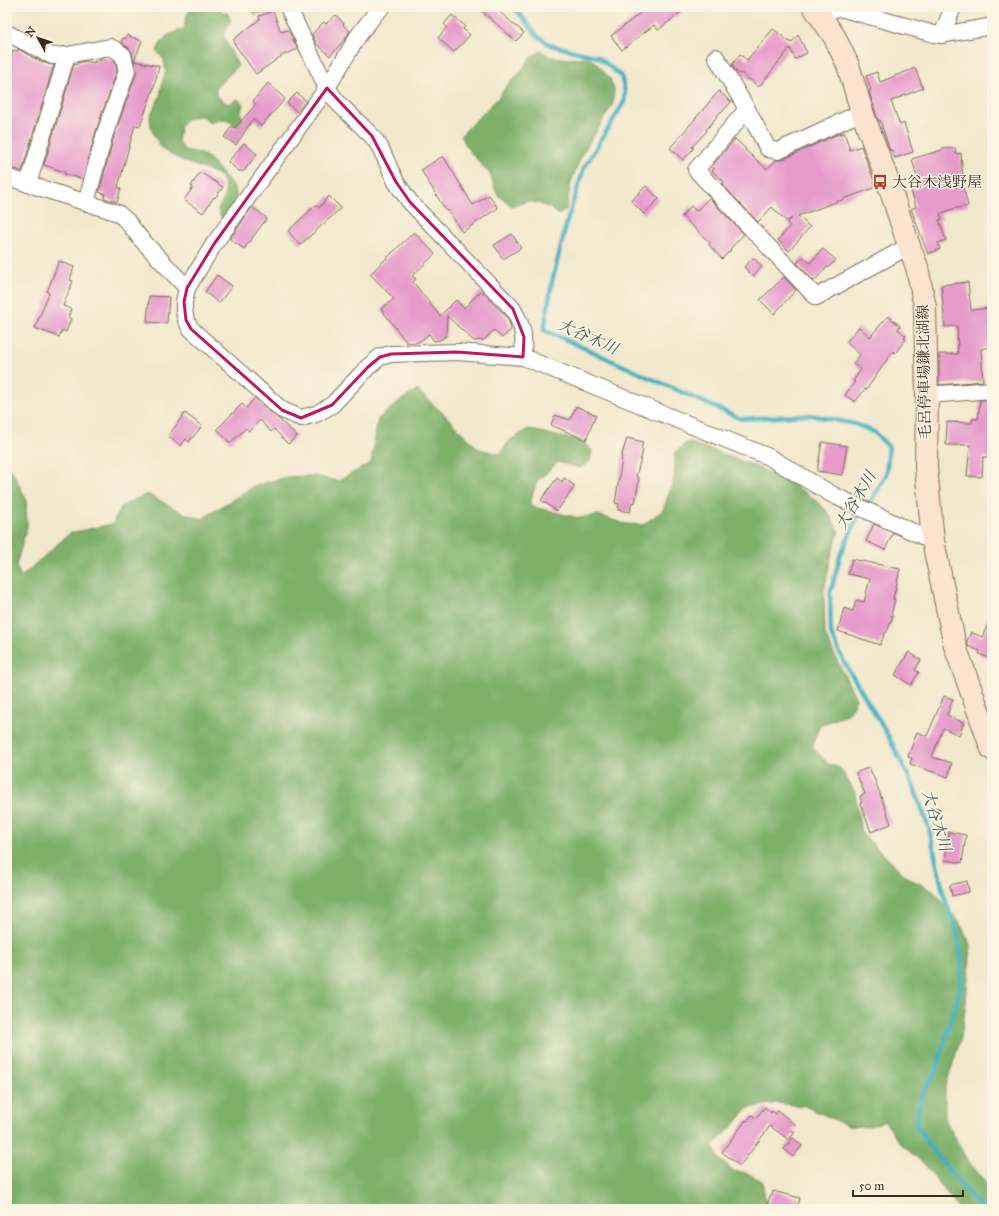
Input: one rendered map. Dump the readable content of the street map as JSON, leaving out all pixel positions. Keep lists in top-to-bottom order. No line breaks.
{"streets":{"main road":["毛呂停車場鎌北湖線"]},"water":["大谷木川"],"places":{"bus stop":["大谷木浅野屋"]},"scale_bar":"50 m","north":"top left"}
